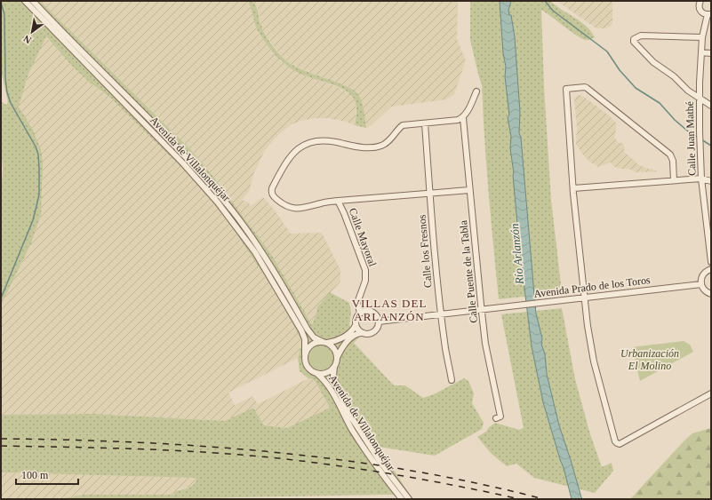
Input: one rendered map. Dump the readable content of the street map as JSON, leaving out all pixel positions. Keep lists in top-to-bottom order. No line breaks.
{"streets":{"street":["Calle Juan Mathé","Avenida de Villalonquéjar","Calle Mayoral","Calle los Fresnos","Calle Puente de la Tabla","Avenida Prado de los Toros"]},"crossings":[["Calle Mayoral","Calle los Fresnos"],["Calle Mayoral","Calle Puente de la Tabla"],["Calle Mayoral","Avenida Prado de los Toros"],["Calle los Fresnos","Avenida Prado de los Toros"],["Calle Puente de la Tabla","Avenida Prado de los Toros"]],"districts":["VILLAS DEL ARLANZÓN"],"water":["Río Arlanzón"],"parks":["Urbanización El Molino"],"scale_bar":"100 m","north":"bottom left"}
